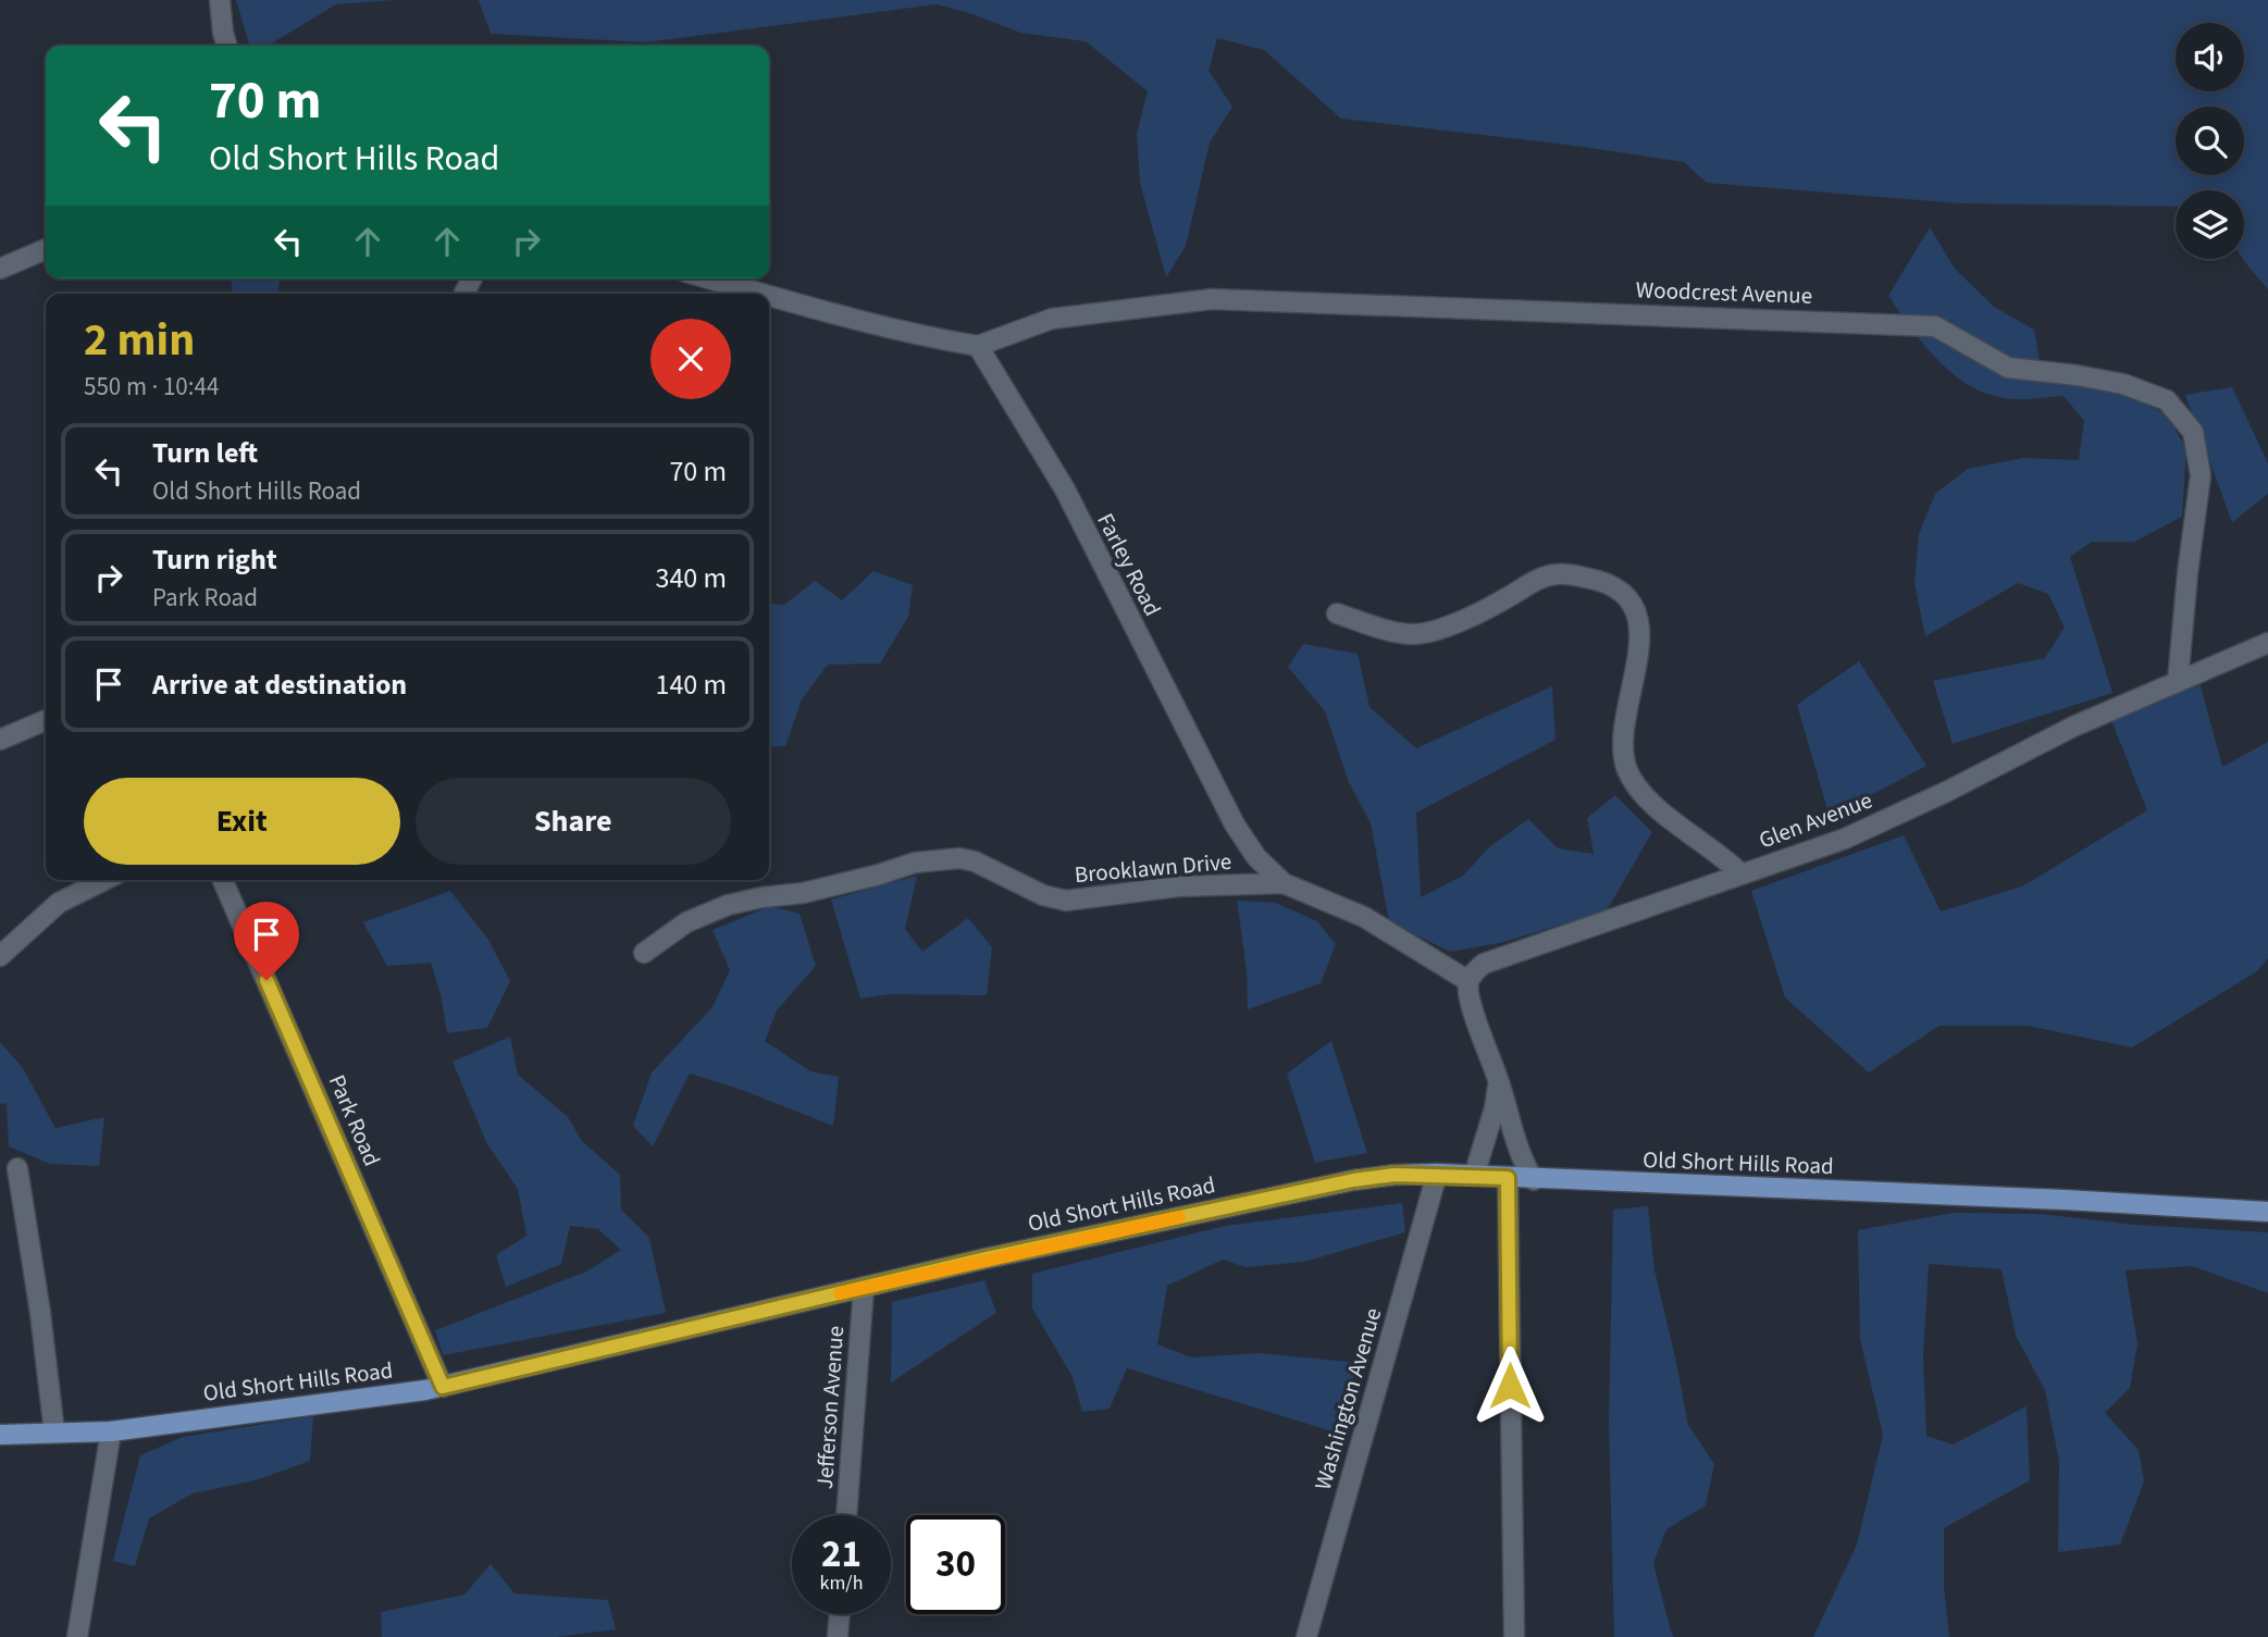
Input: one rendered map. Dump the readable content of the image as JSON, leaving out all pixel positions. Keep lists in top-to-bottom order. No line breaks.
{"streets":{"main road":["Old Short Hills Road"],"street":["Woodcrest Avenue","Farley Road","Glen Avenue","Brooklawn Drive","Park Road","Washington Avenue","Jefferson Avenue"]},"crossings":[["Woodcrest Avenue","Farley Road"],["Woodcrest Avenue","Glen Avenue"],["Farley Road","Glen Avenue"],["Farley Road","Brooklawn Drive"],["Park Road","Old Short Hills Road"],["Old Short Hills Road","Washington Avenue"],["Old Short Hills Road","Jefferson Avenue"]],"page":{"turn":["70 m","Old Short Hills Road"],"heading":["2 min","550 m · 10:44"],"list":[{"name":"Turn left","note":"Old Short Hills Road","value":"70 m"},{"name":"Turn right","note":"Park Road","value":"340 m"},{"name":"Arrive at destination","value":"140 m"}],"buttons":["Exit","Share"],"speed":"21 km/h","limit":"30"}}
